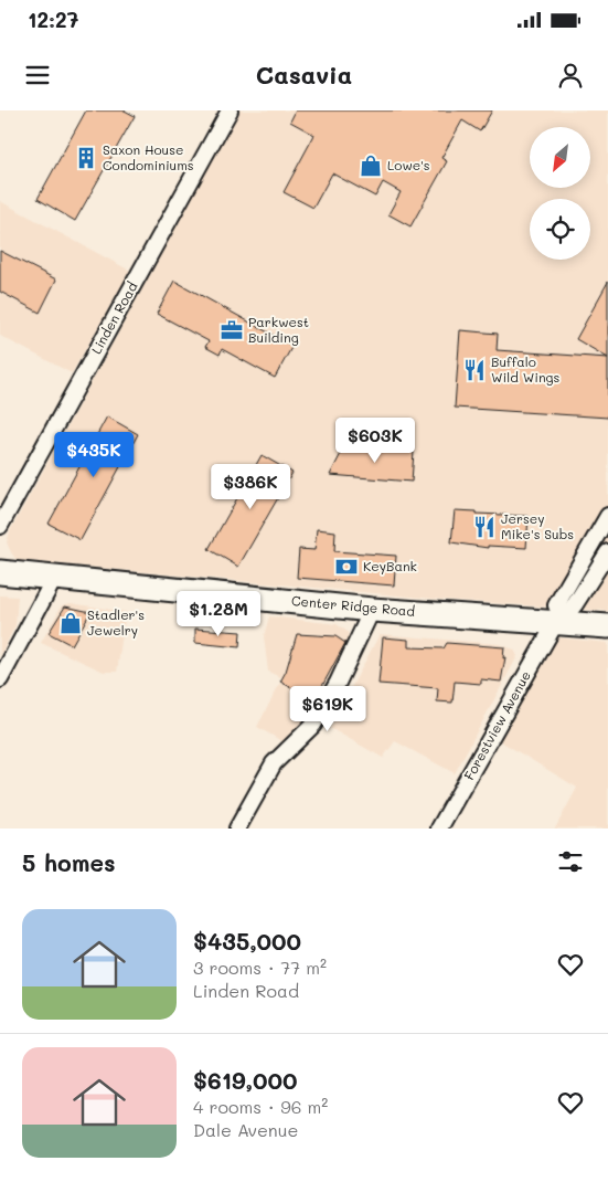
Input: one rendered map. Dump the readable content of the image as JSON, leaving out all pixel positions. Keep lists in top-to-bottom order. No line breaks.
{"streets":{"main road":["Center Ridge Road"],"street":["Linden Road","Forestview Avenue"]},"crossings":[["Center Ridge Road","Forestview Avenue"]],"places":{"building":["Saxon House Condominiums"],"shop":["Lowe's","Stadler's Jewelry"],"office":["Parkwest Building"],"restaurant":["Buffalo Wild Wings","Jersey Mike's Subs"],"bank":["KeyBank"]},"north":"bottom left","page":{"status":"12:27","header":"Casavia","price":["$603K","$435K","$386K","$1.28M","$619K"],"heading":"5 homes","list":[{"name":"$435,000","note":"3 rooms · 77 m² · Linden Road"},{"name":"$619,000","note":"4 rooms · 96 m² · Dale Avenue"}]}}
